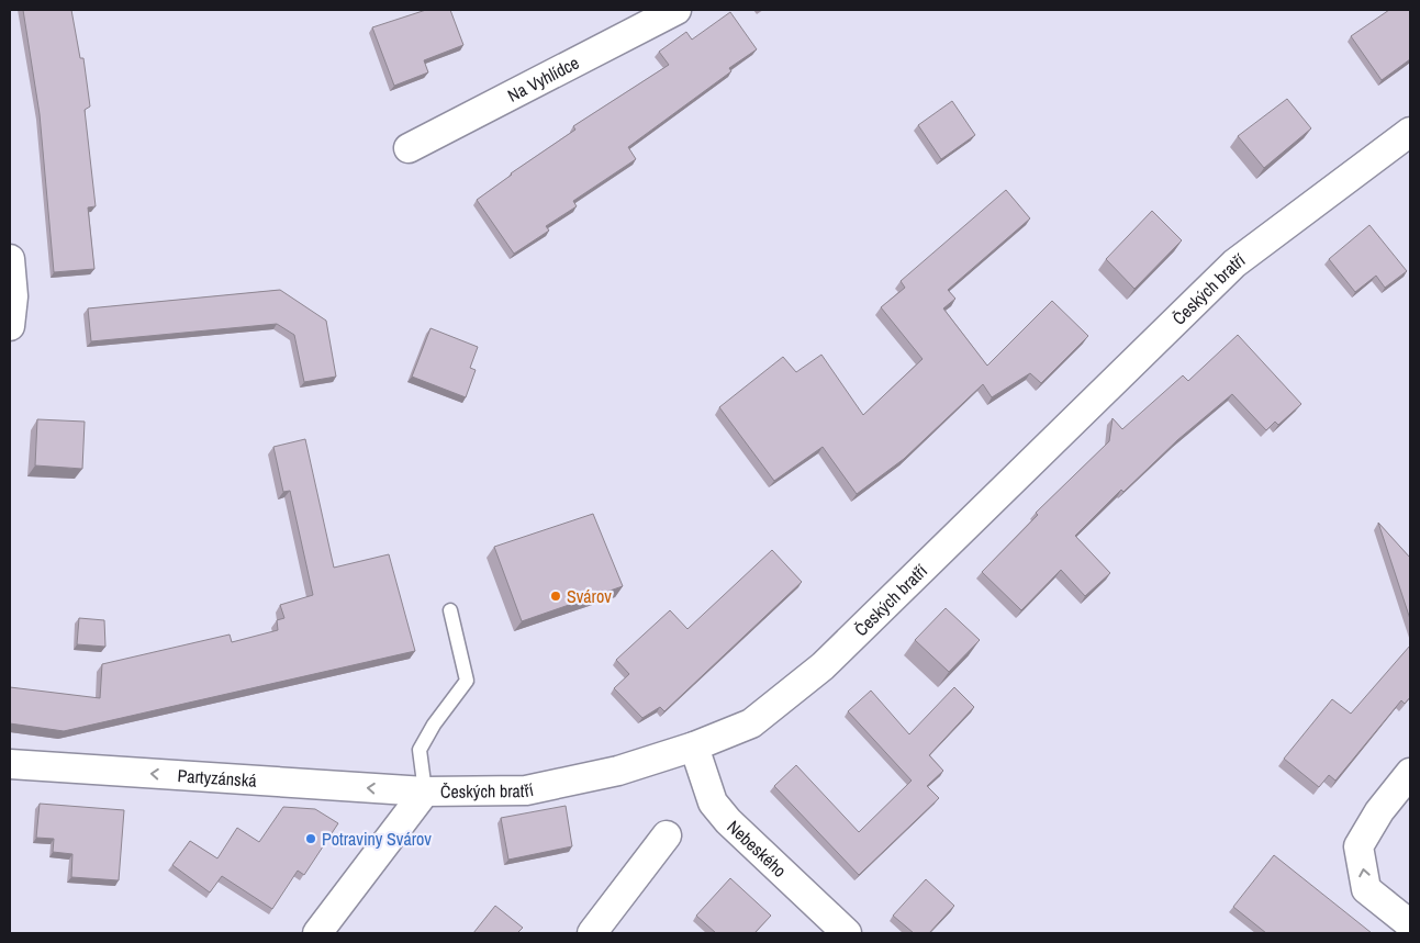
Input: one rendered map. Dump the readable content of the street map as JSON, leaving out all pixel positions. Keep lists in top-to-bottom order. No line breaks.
{"streets":{"street":["Na Vyhlídce","Českých bratří","Partyzánská","Nebeského"]},"crossings":[["Českých bratří","Partyzánská"],["Českých bratří","Nebeského"]],"one_way":["Partyzánská"],"places":["Svárov","Potraviny Svárov"]}
